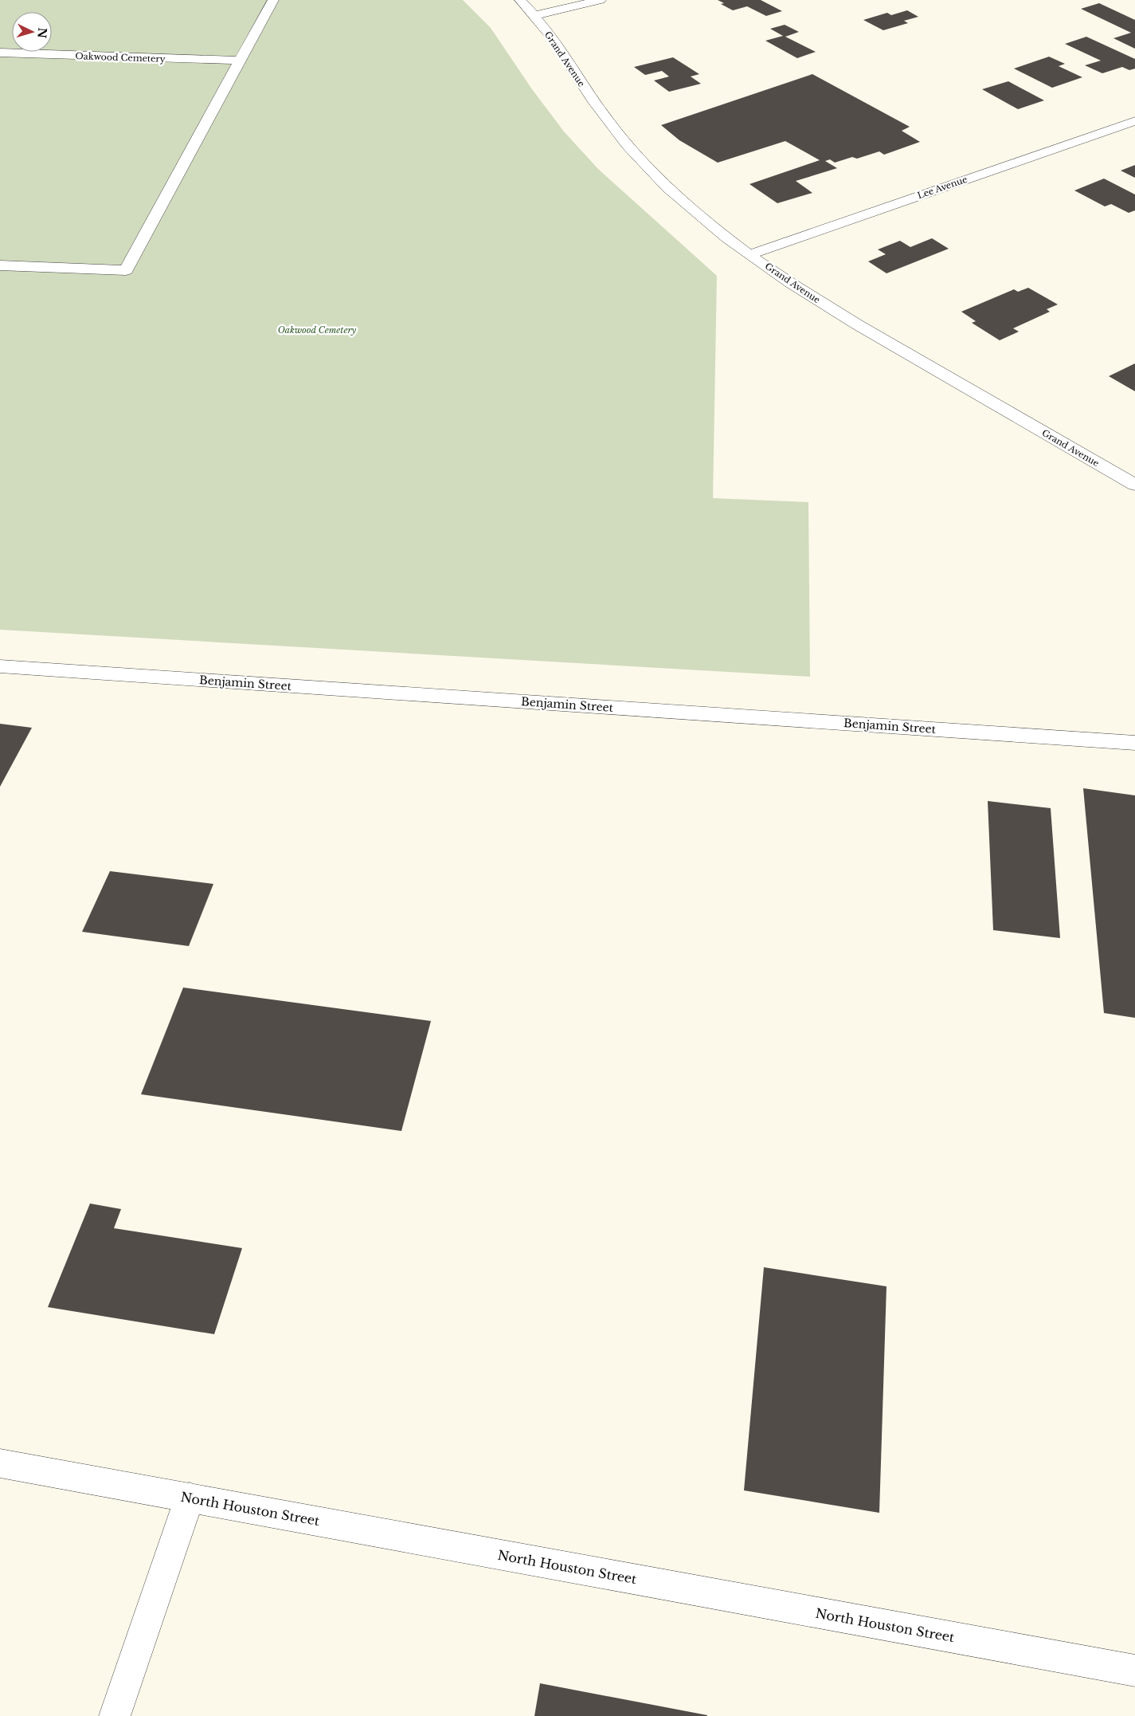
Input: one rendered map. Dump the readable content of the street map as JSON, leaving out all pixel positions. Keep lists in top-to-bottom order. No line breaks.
{"streets":{"street":["Oakwood Cemetery","Grand Avenue","Lee Avenue","Benjamin Street","North Houston Street"]},"crossings":[["Grand Avenue","Lee Avenue"]],"parks":["Oakwood Cemetery"],"north":"right"}
